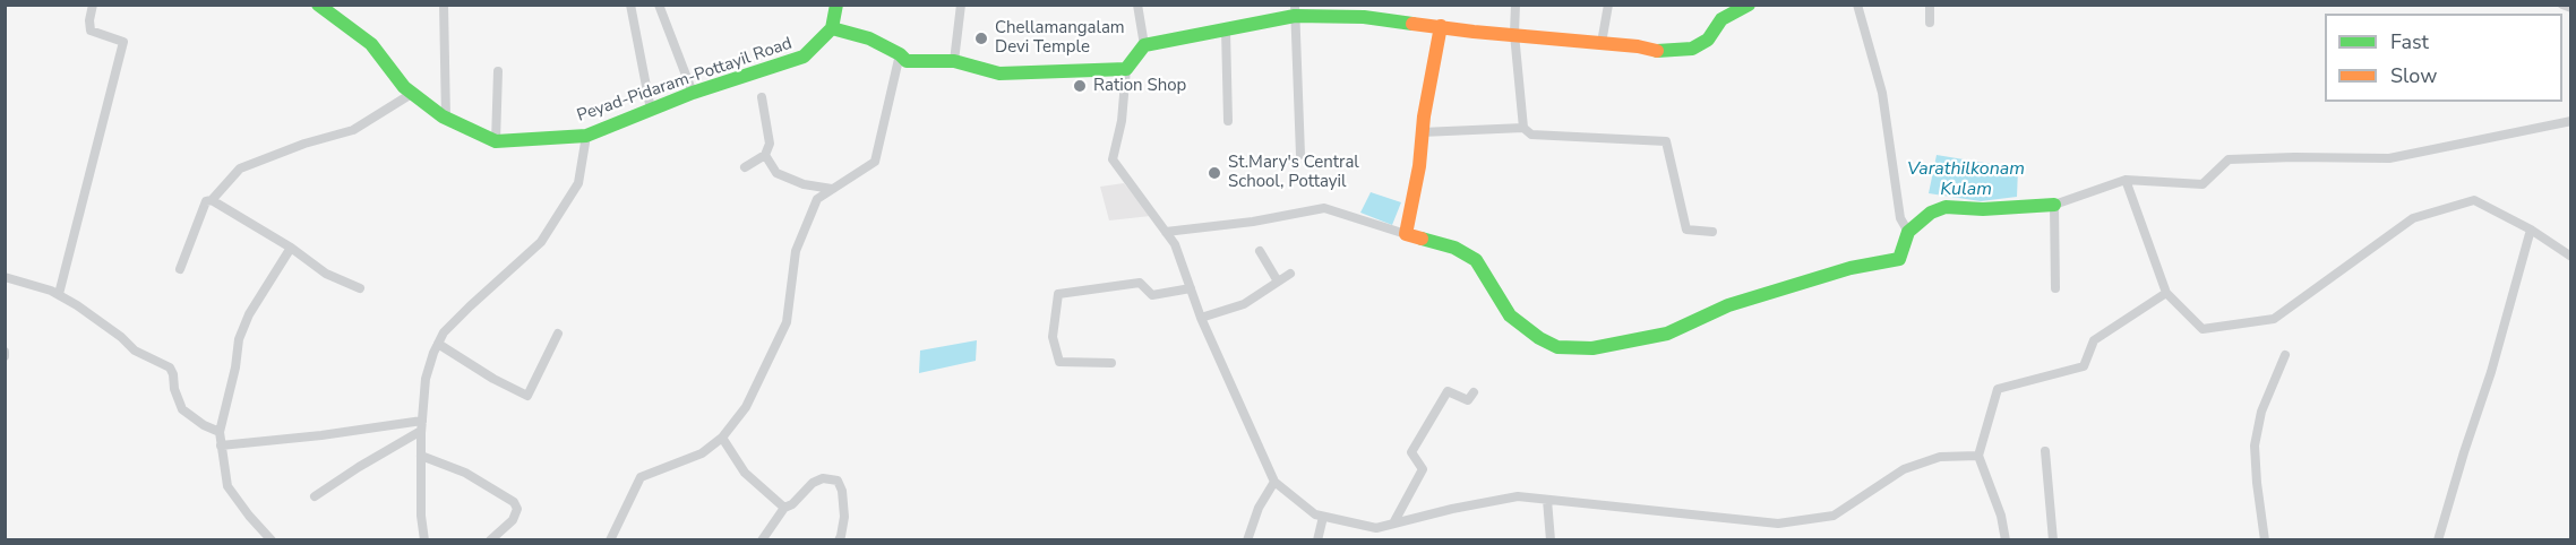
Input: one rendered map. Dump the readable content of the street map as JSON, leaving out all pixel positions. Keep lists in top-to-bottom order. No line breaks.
{"streets":{"street":["Peyad-Pidaram-Pottayil Road"]},"water":["Varathilkonam Kulam"],"places":["Chellamangalam Devi Temple","Ration Shop","St.Mary's Central School, Pottayil"],"legend":["Fast","Slow"]}
